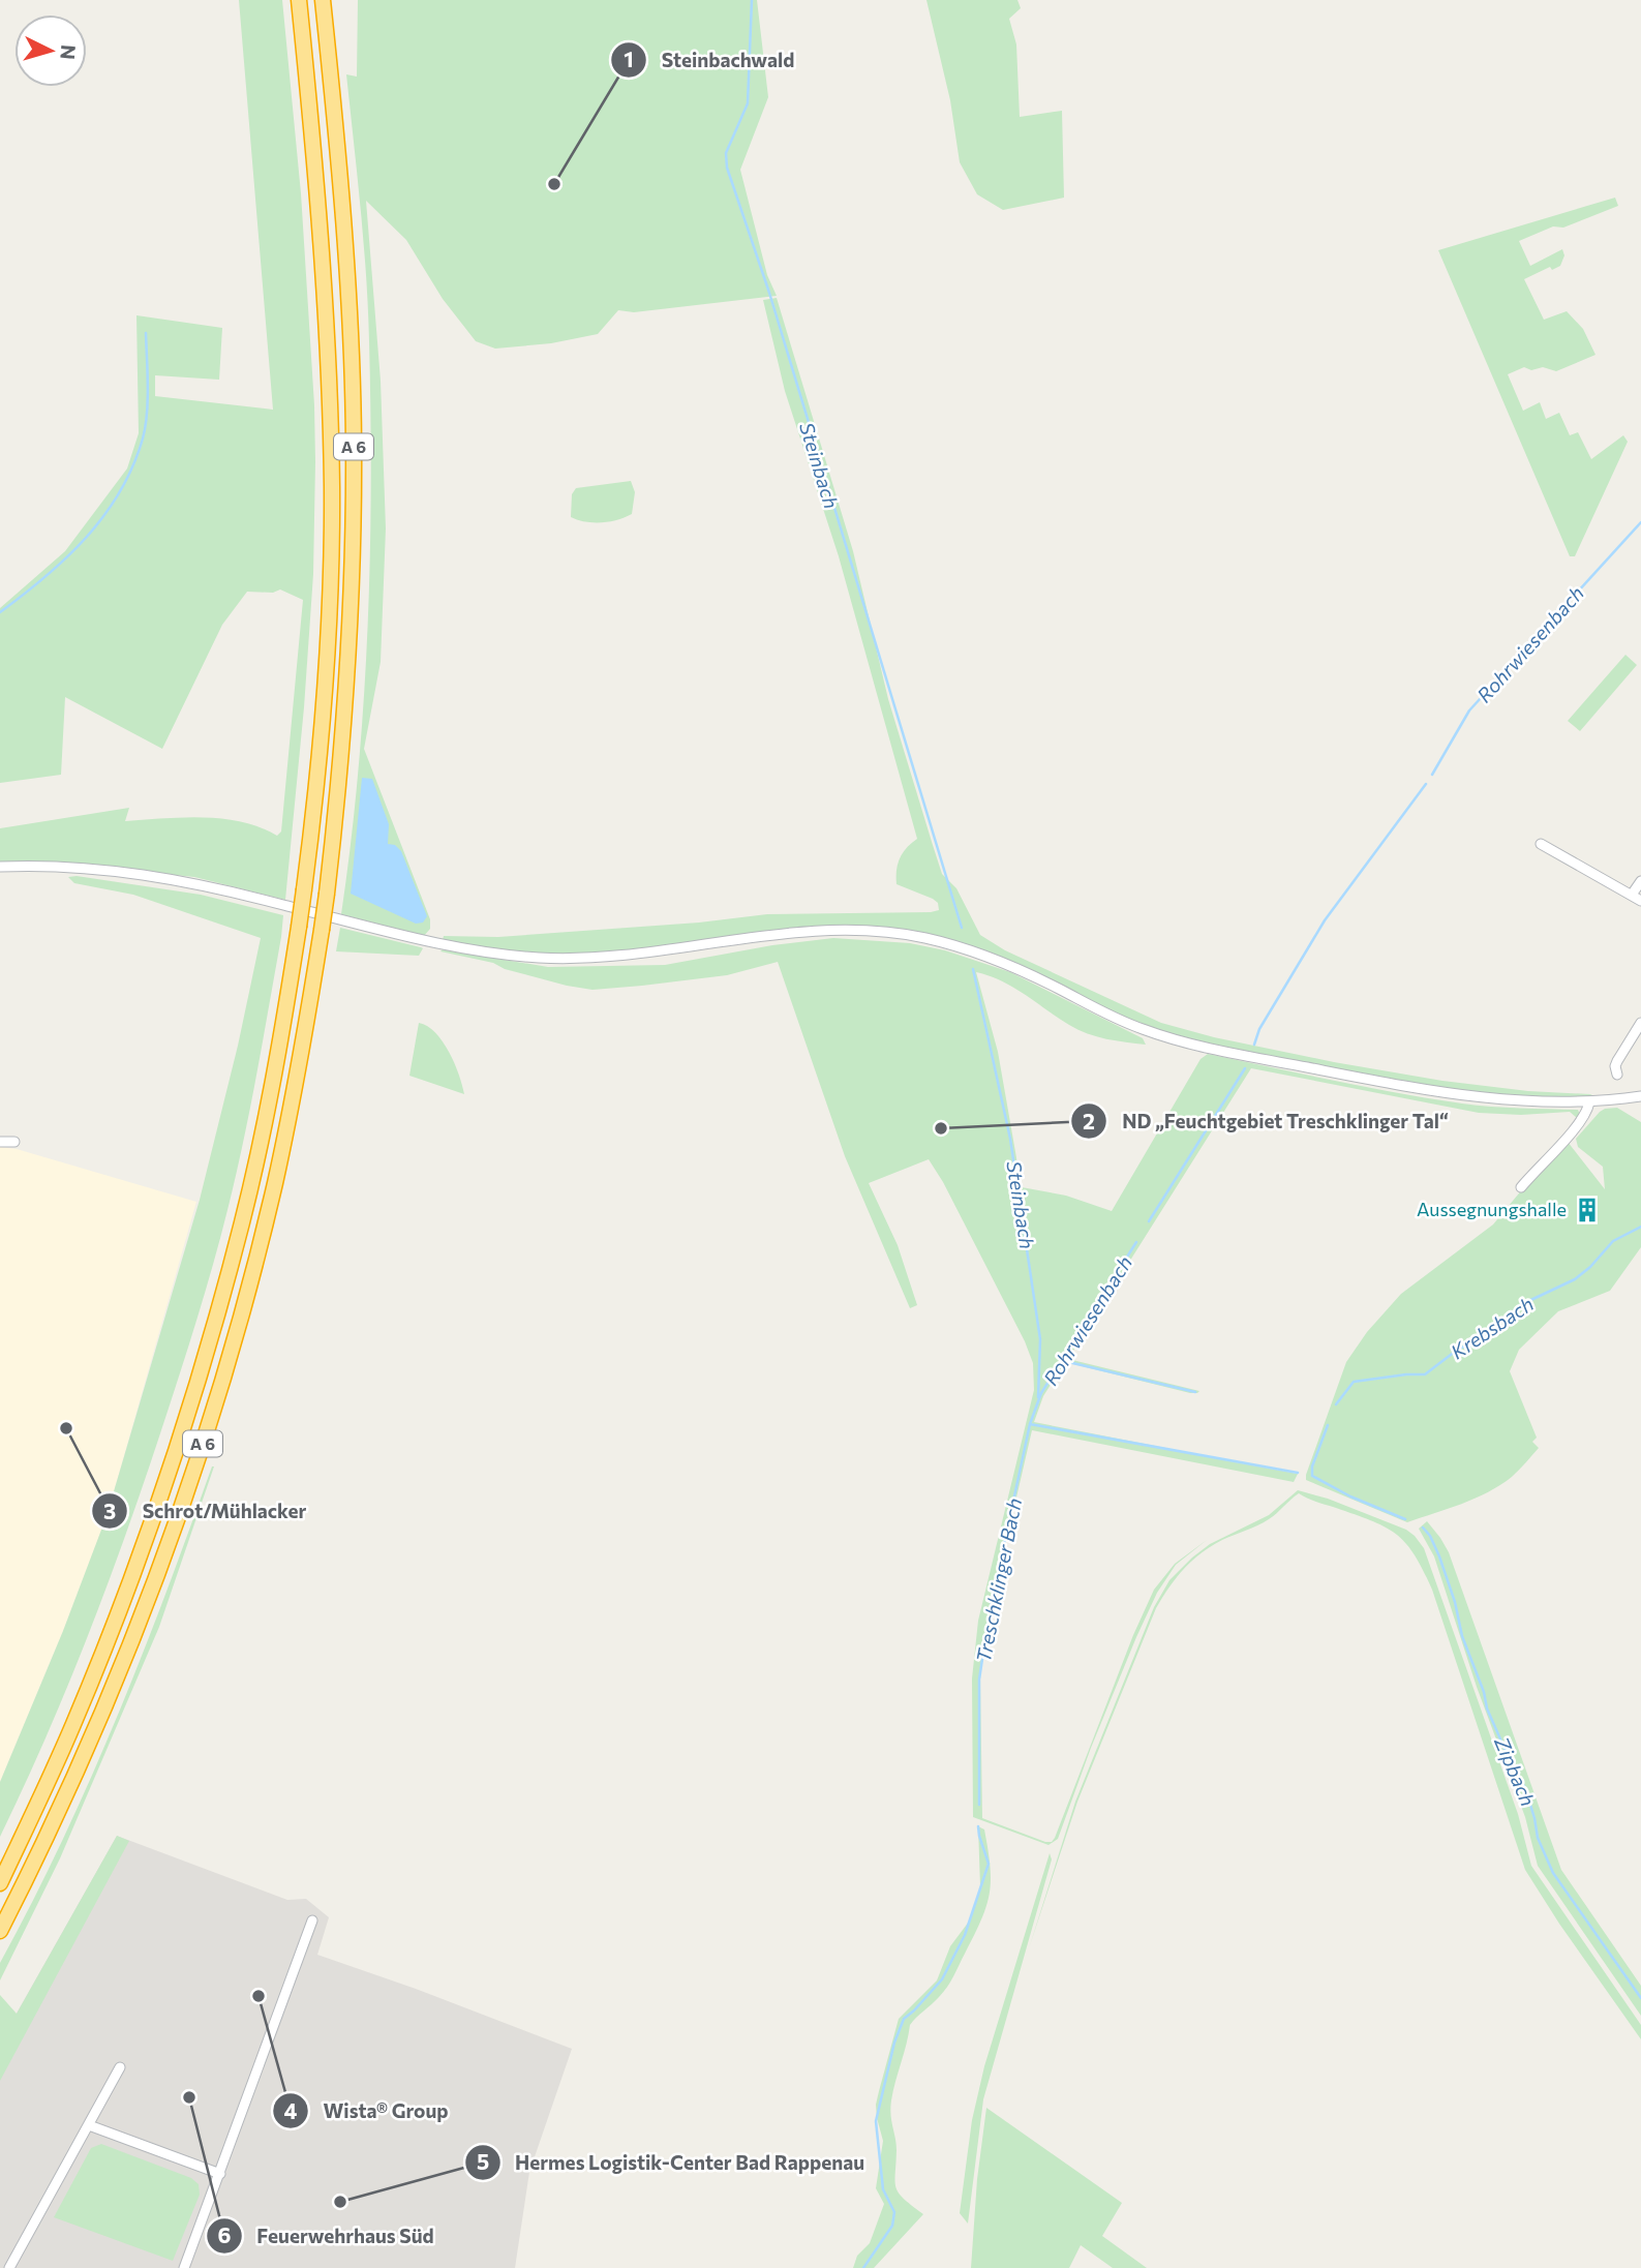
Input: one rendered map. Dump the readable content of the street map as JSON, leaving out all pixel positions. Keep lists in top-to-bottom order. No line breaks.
{"streets":{"highway":["A 6"]},"water":["Steinbach","Rohrwiesenbach","Krebsbach","Treschklinger Bach","Zipbach"],"places":{"other":["Steinbachwald","ND „Feuchtgebiet Treschklinger Tal“","Schrot/Mühlacker","Wista® Group","Feuerwehrhaus Süd","Hermes Logistik-Center Bad Rappenau"],"building":["Aussegnungshalle"]},"north":"right"}
